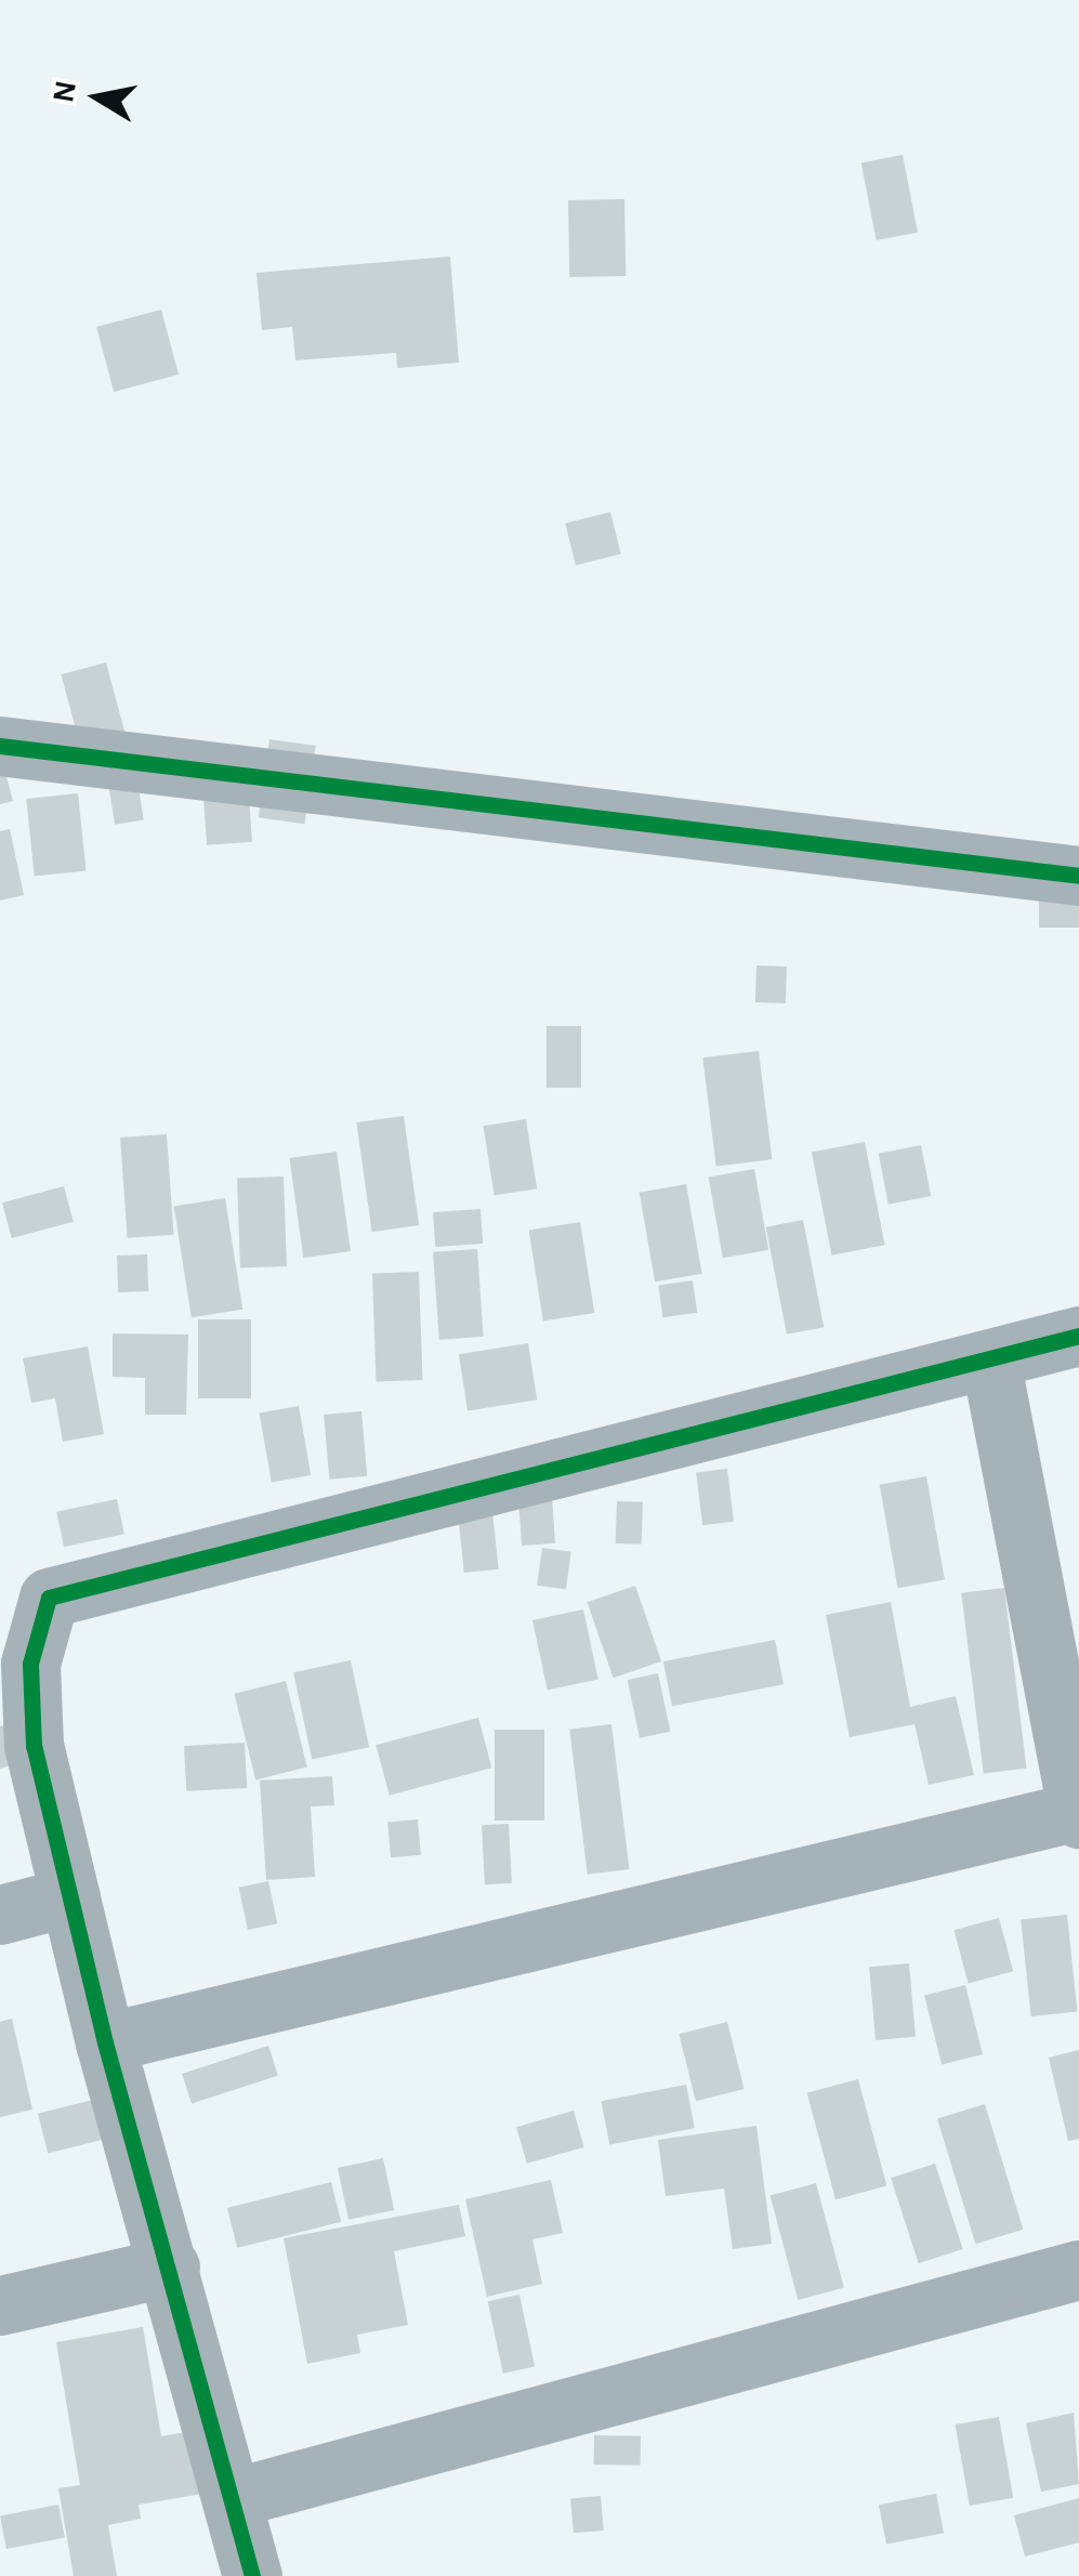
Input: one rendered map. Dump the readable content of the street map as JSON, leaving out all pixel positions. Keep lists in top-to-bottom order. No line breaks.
{"north":"left"}
